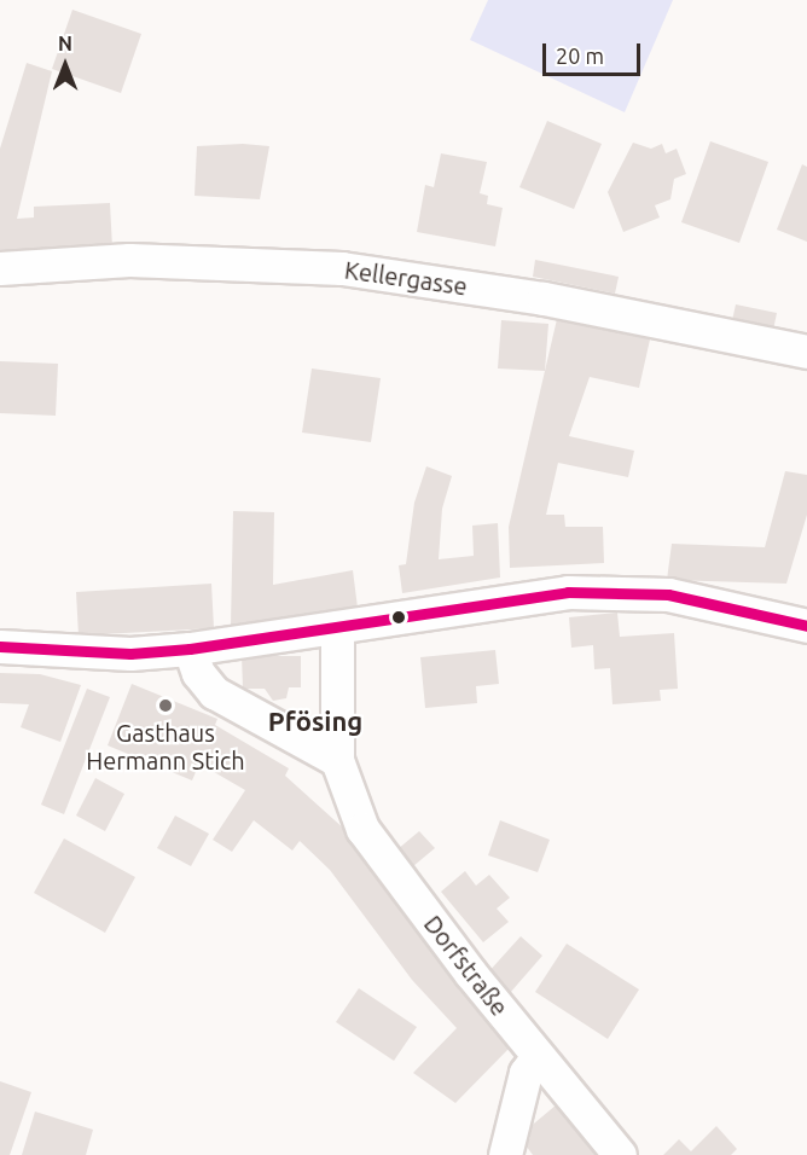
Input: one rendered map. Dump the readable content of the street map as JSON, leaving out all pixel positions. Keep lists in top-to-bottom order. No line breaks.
{"streets":{"street":["Kellergasse","Dorfstraße"]},"districts":["Pfösing"],"places":["Gasthaus Hermann Stich"],"scale_bar":"20 m","north":"top"}
